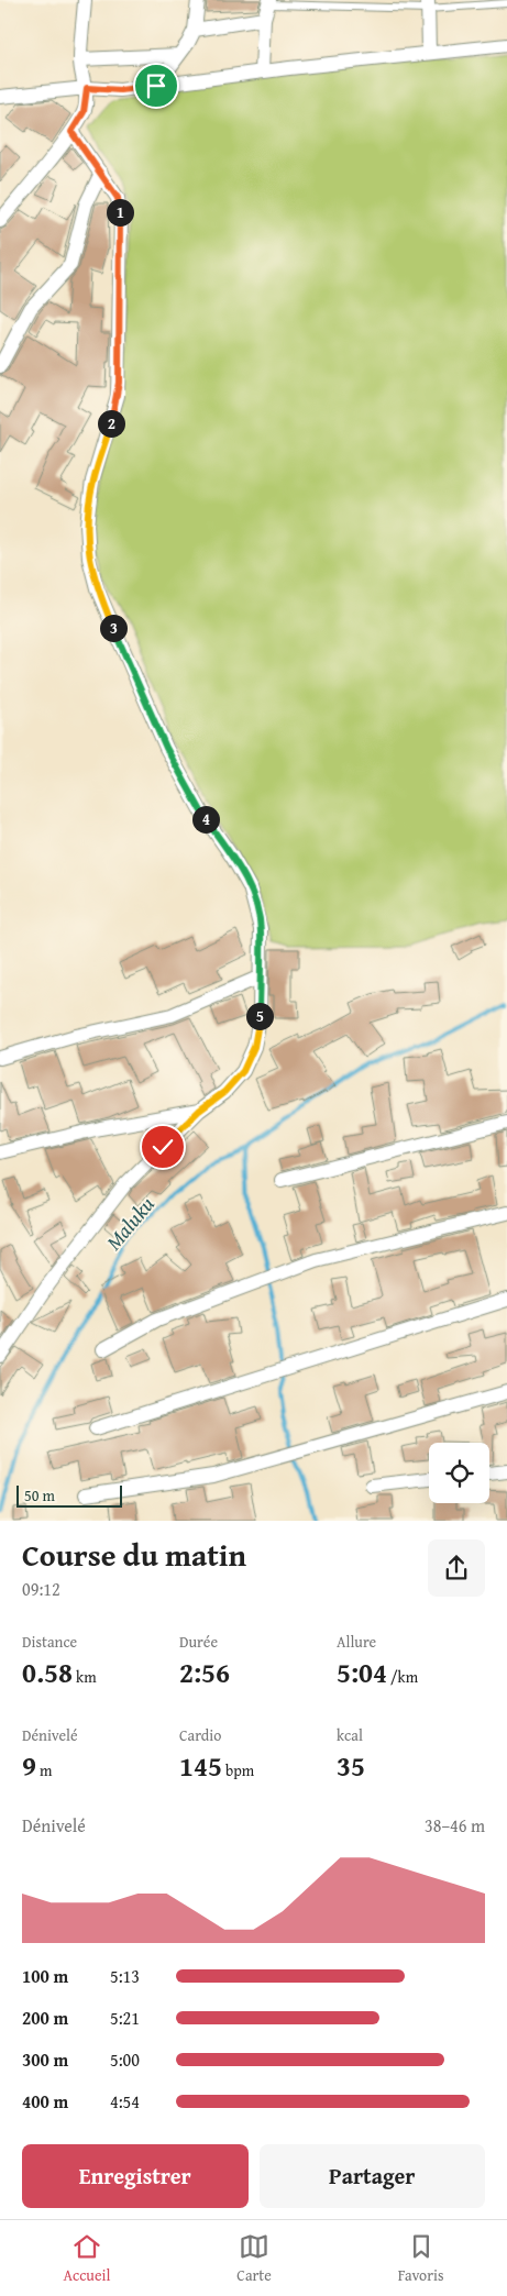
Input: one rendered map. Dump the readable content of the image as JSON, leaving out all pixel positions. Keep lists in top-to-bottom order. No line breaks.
{"water":["Maluku"],"scale_bar":"50 m","page":{"pins":["1","2","3","4","5"],"scale":"50 m","heading":["Course du matin","09:12"],"stats":[["Distance","0.58 km"],["Durée","2:56"],["Allure","5:04 /km"],["Dénivelé","9 m"],["Cardio","145 bpm"],["kcal","35"]],"chart":["Dénivelé","38–46 m"],"list":[{"name":"100 m","note":"5:13"},{"name":"200 m","note":"5:21"},{"name":"300 m","note":"5:00"},{"name":"400 m","note":"4:54"}],"buttons":["Enregistrer","Partager"],"tabs":["Accueil","Carte","Favoris"]}}
